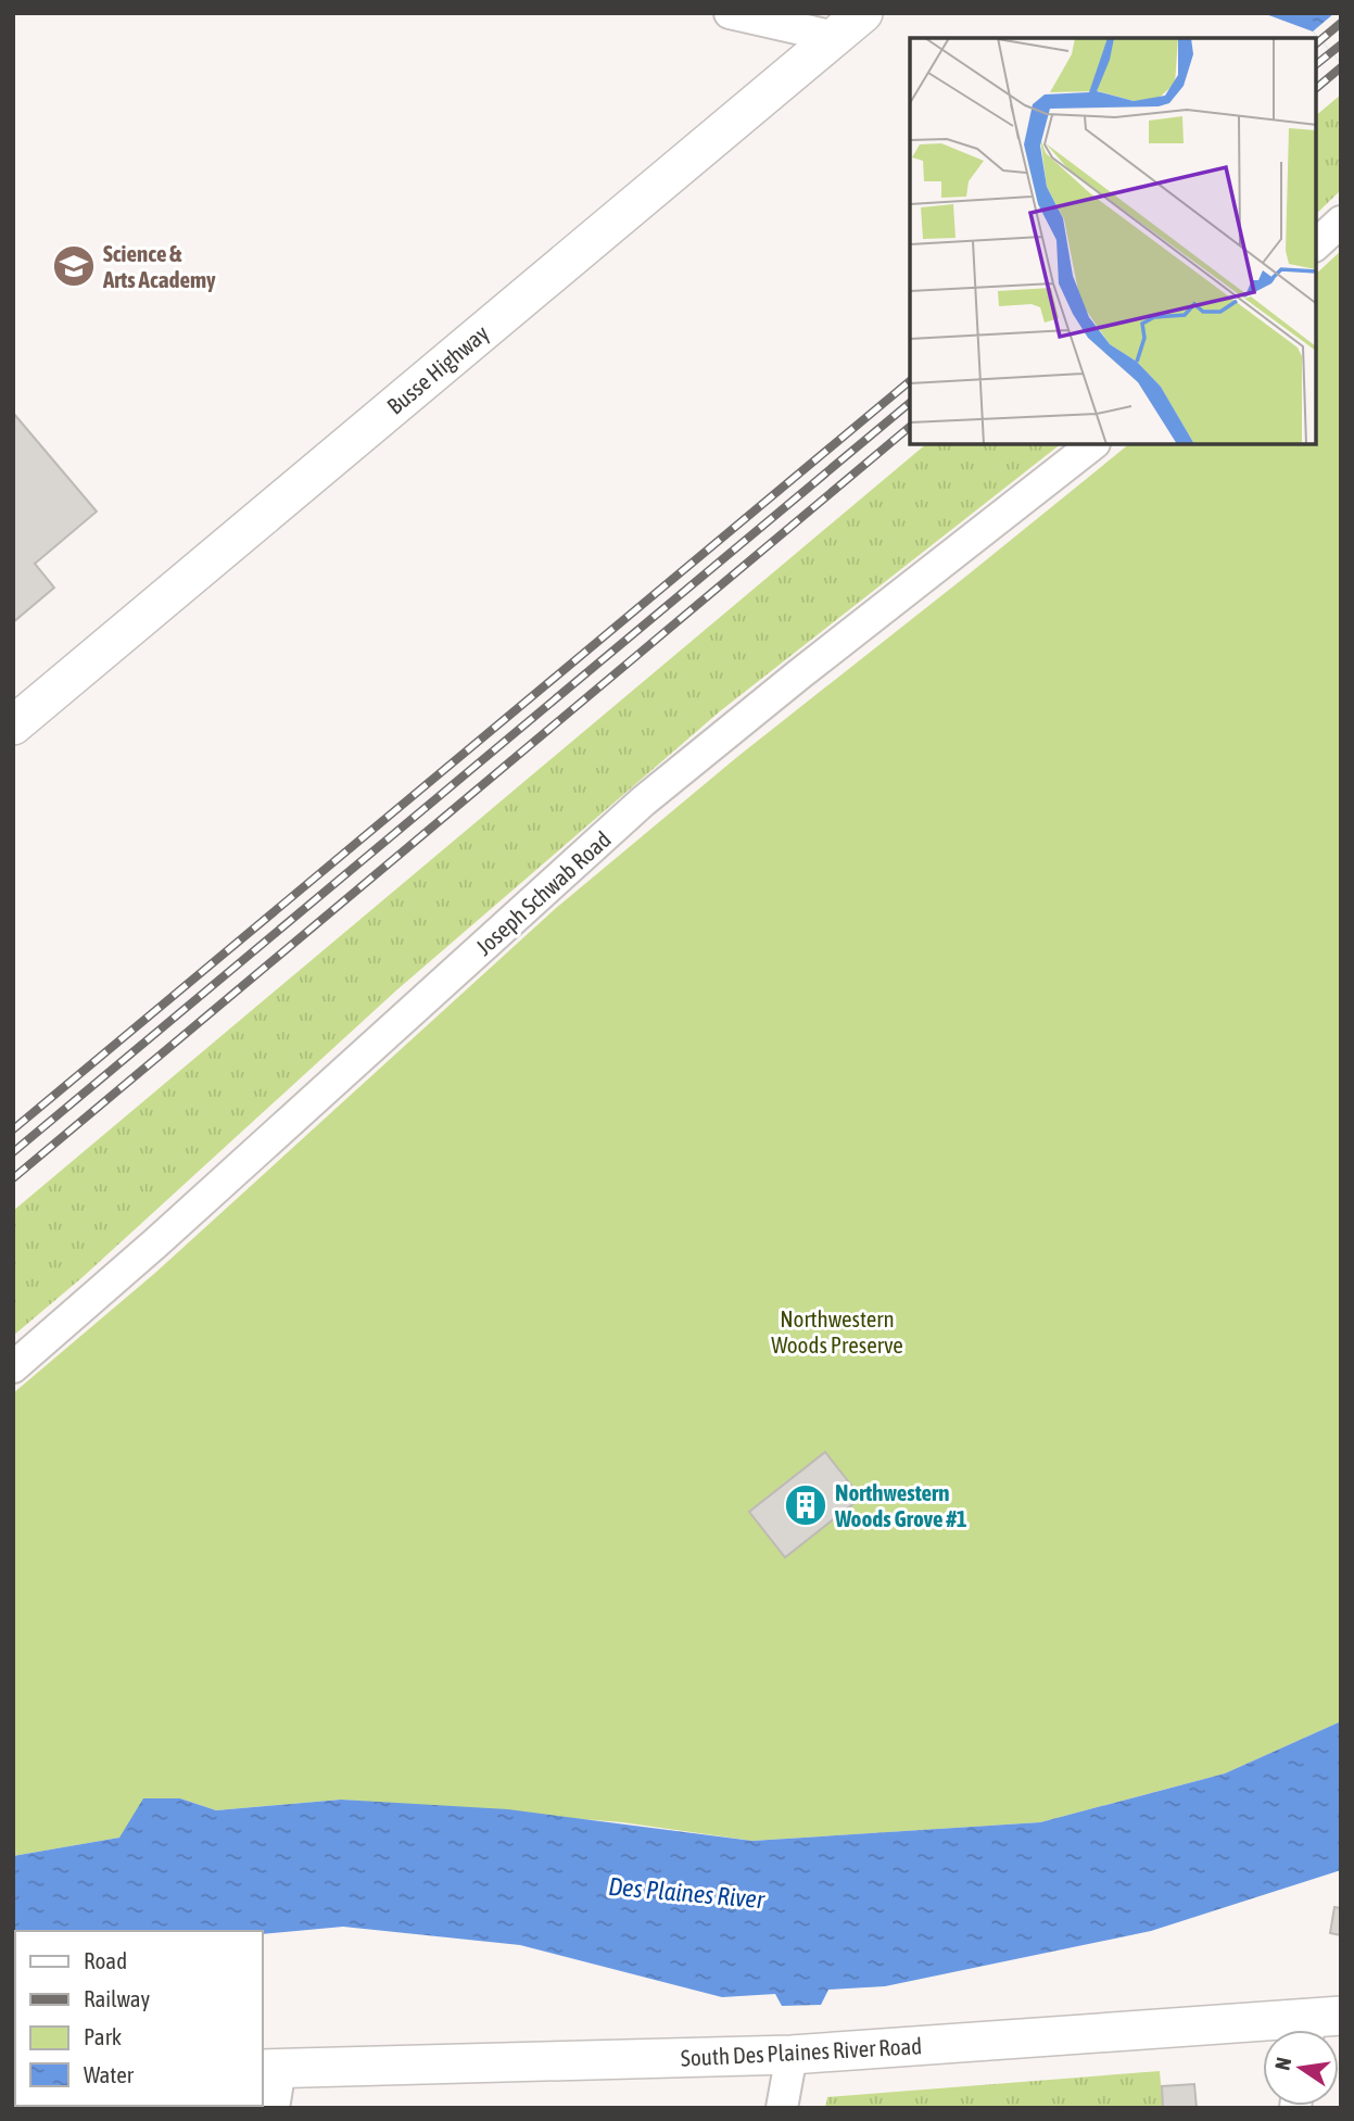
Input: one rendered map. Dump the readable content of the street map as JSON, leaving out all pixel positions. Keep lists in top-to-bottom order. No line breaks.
{"streets":{"main road":["Busse Highway","South Des Plaines River Road"],"street":["Joseph Schwab Road"]},"water":["Des Plaines River"],"parks":["Northwestern Woods Preserve"],"places":{"school or university":["Science & Arts Academy"],"building":["Northwestern Woods Grove #1"]},"legend":["Road","Railway","Park","Water"],"north":"left"}
